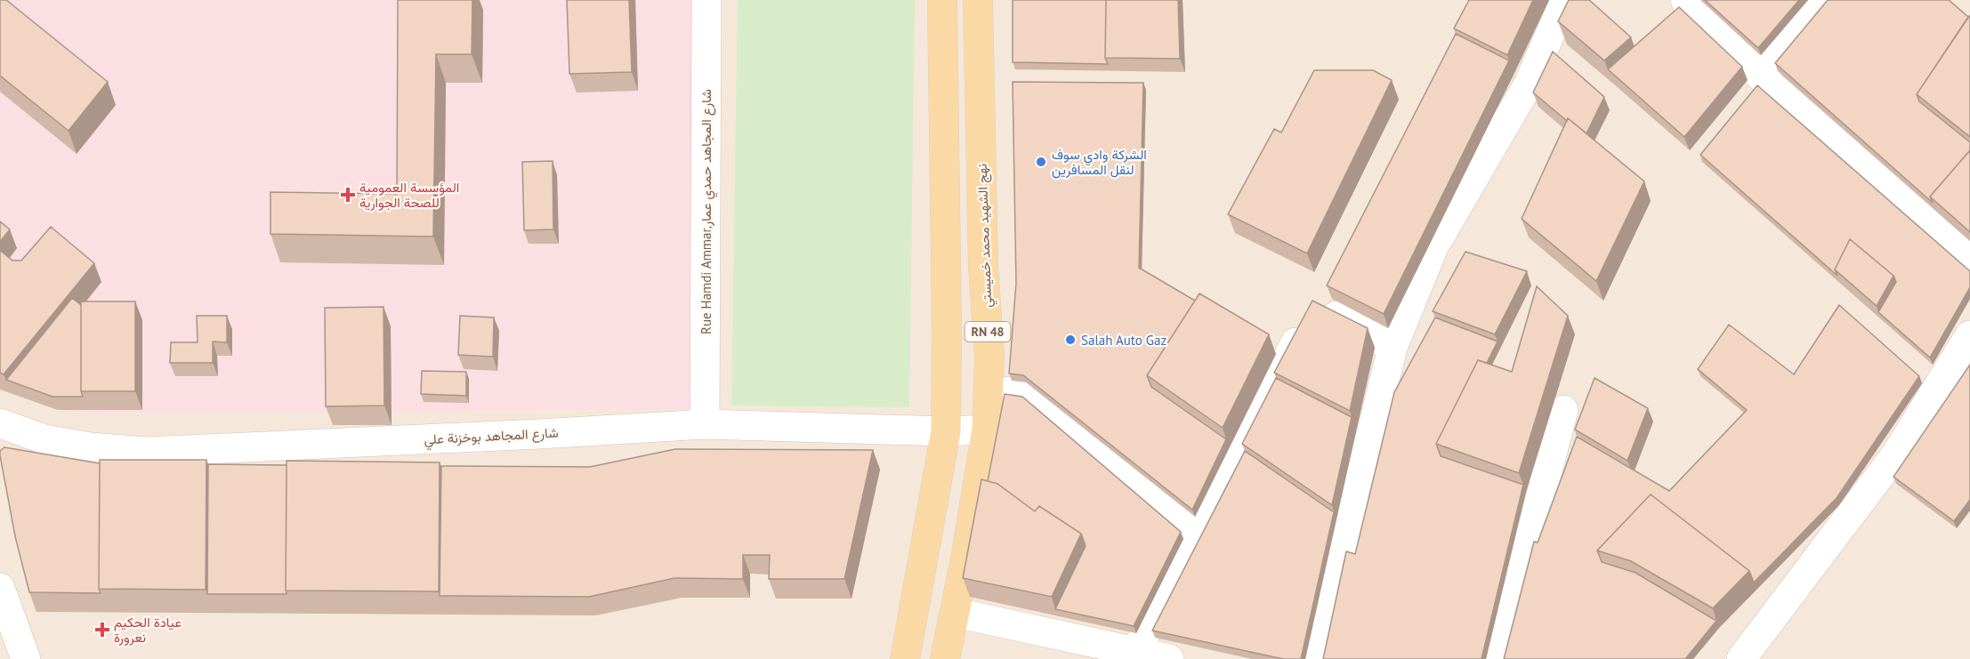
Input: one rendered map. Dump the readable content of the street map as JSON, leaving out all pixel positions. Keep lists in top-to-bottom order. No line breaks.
{"streets":{"main road":["نهج الشهيد محمد خميستي","RN 48"],"street":["Rue Hamdi Ammar,شارع المجاهد حمدي عمار","شارع المجاهد بوخزنة علي"]},"crossings":[["Rue Hamdi Ammar,شارع المجاهد حمدي عمار","شارع المجاهد بوخزنة علي"],["نهج الشهيد محمد خميستي","شارع المجاهد بوخزنة علي"],["RN 48","شارع المجاهد بوخزنة علي"]],"places":{"other":["الشركة وادي سوف لنقل المسافرين","Salah Auto Gaz"],"health":["المؤسسة العمومية للصحة الجوارية","عيادة الحكيم نعرورة"]}}
